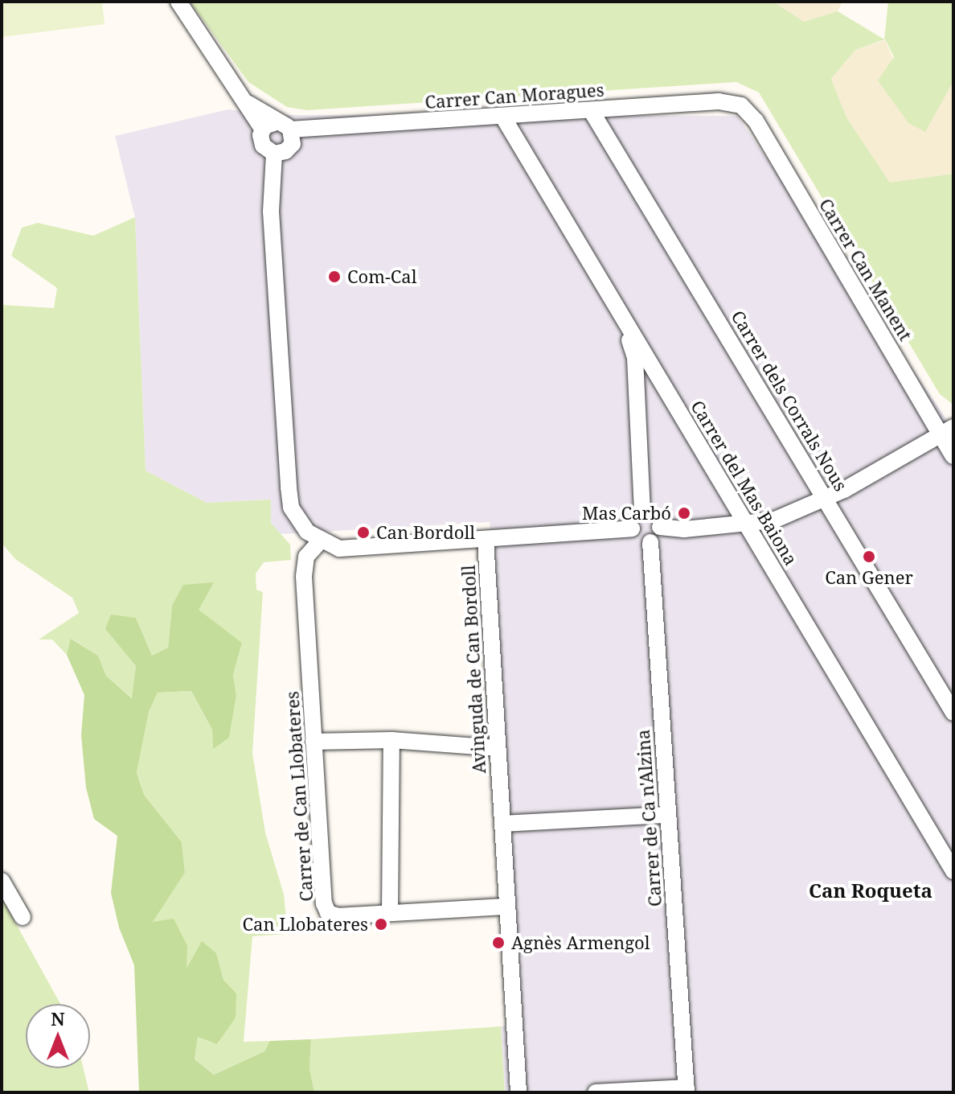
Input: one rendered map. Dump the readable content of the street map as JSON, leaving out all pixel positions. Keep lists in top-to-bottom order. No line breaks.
{"streets":{"street":["Carrer Can Moragues","Carrer Can Manent","Carrer dels Corrals Nous","Carrer del Mas Baiona","Avinguda de Can Bordoll","Carrer de Can Llobateres","Carrer de Ca n'Alzina"]},"crossings":[["Carrer Can Moragues","Carrer Can Manent"],["Carrer Can Moragues","Carrer dels Corrals Nous"],["Carrer Can Moragues","Carrer del Mas Baiona"],["Avinguda de Can Bordoll","Carrer de Can Llobateres"]],"districts":["Can Roqueta"],"places":["Com-Cal","Mas Carbó","Can Bordoll","Can Gener","Can Llobateres","Agnès Armengol"],"north":"top"}
